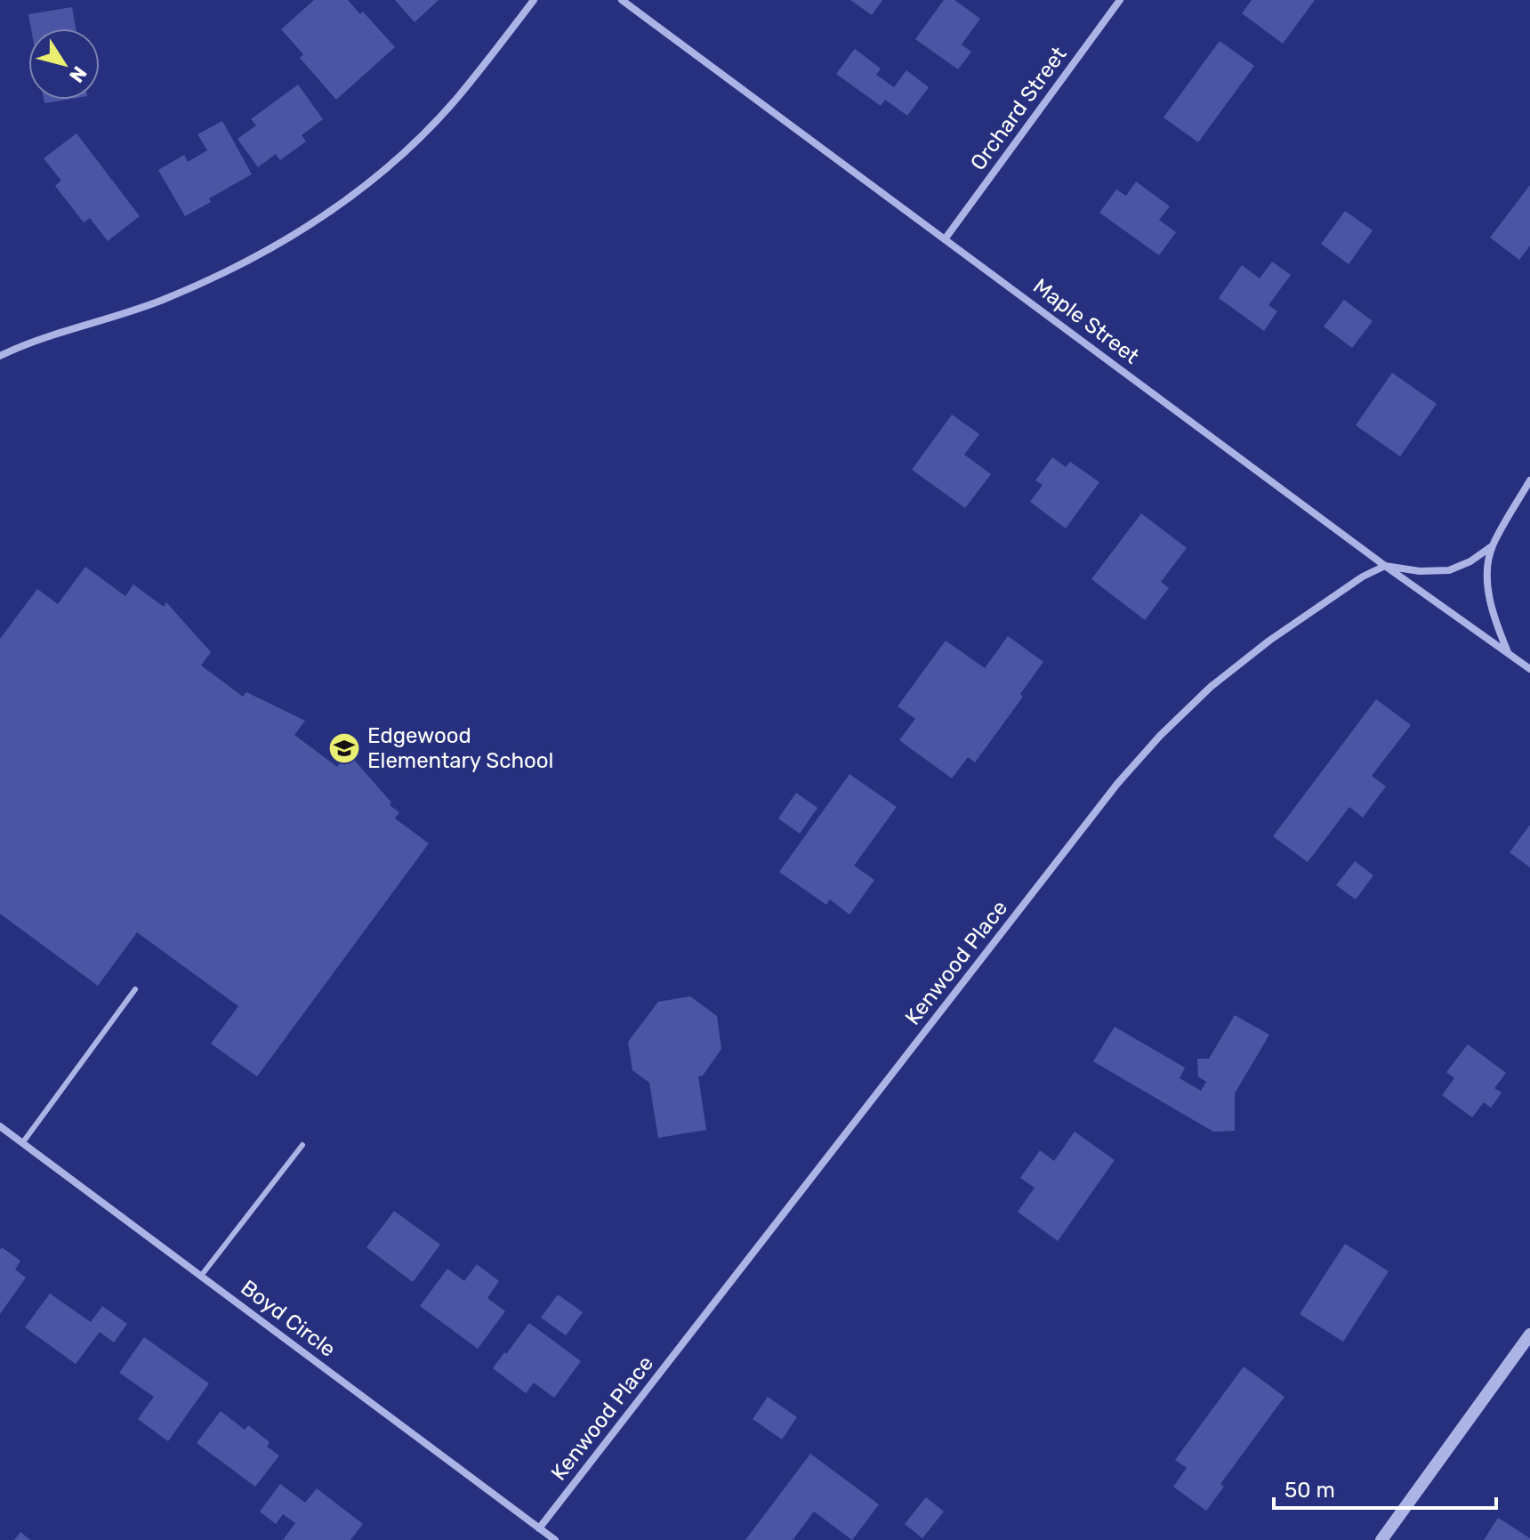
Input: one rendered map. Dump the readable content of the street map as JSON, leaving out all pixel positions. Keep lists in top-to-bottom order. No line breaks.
{"streets":{"street":["Orchard Street","Maple Street","Kenwood Place","Boyd Circle"]},"crossings":[["Orchard Street","Maple Street"],["Maple Street","Kenwood Place"],["Kenwood Place","Boyd Circle"]],"places":{"school or university":["Edgewood Elementary School"]},"scale_bar":"50 m","north":"bottom right"}
